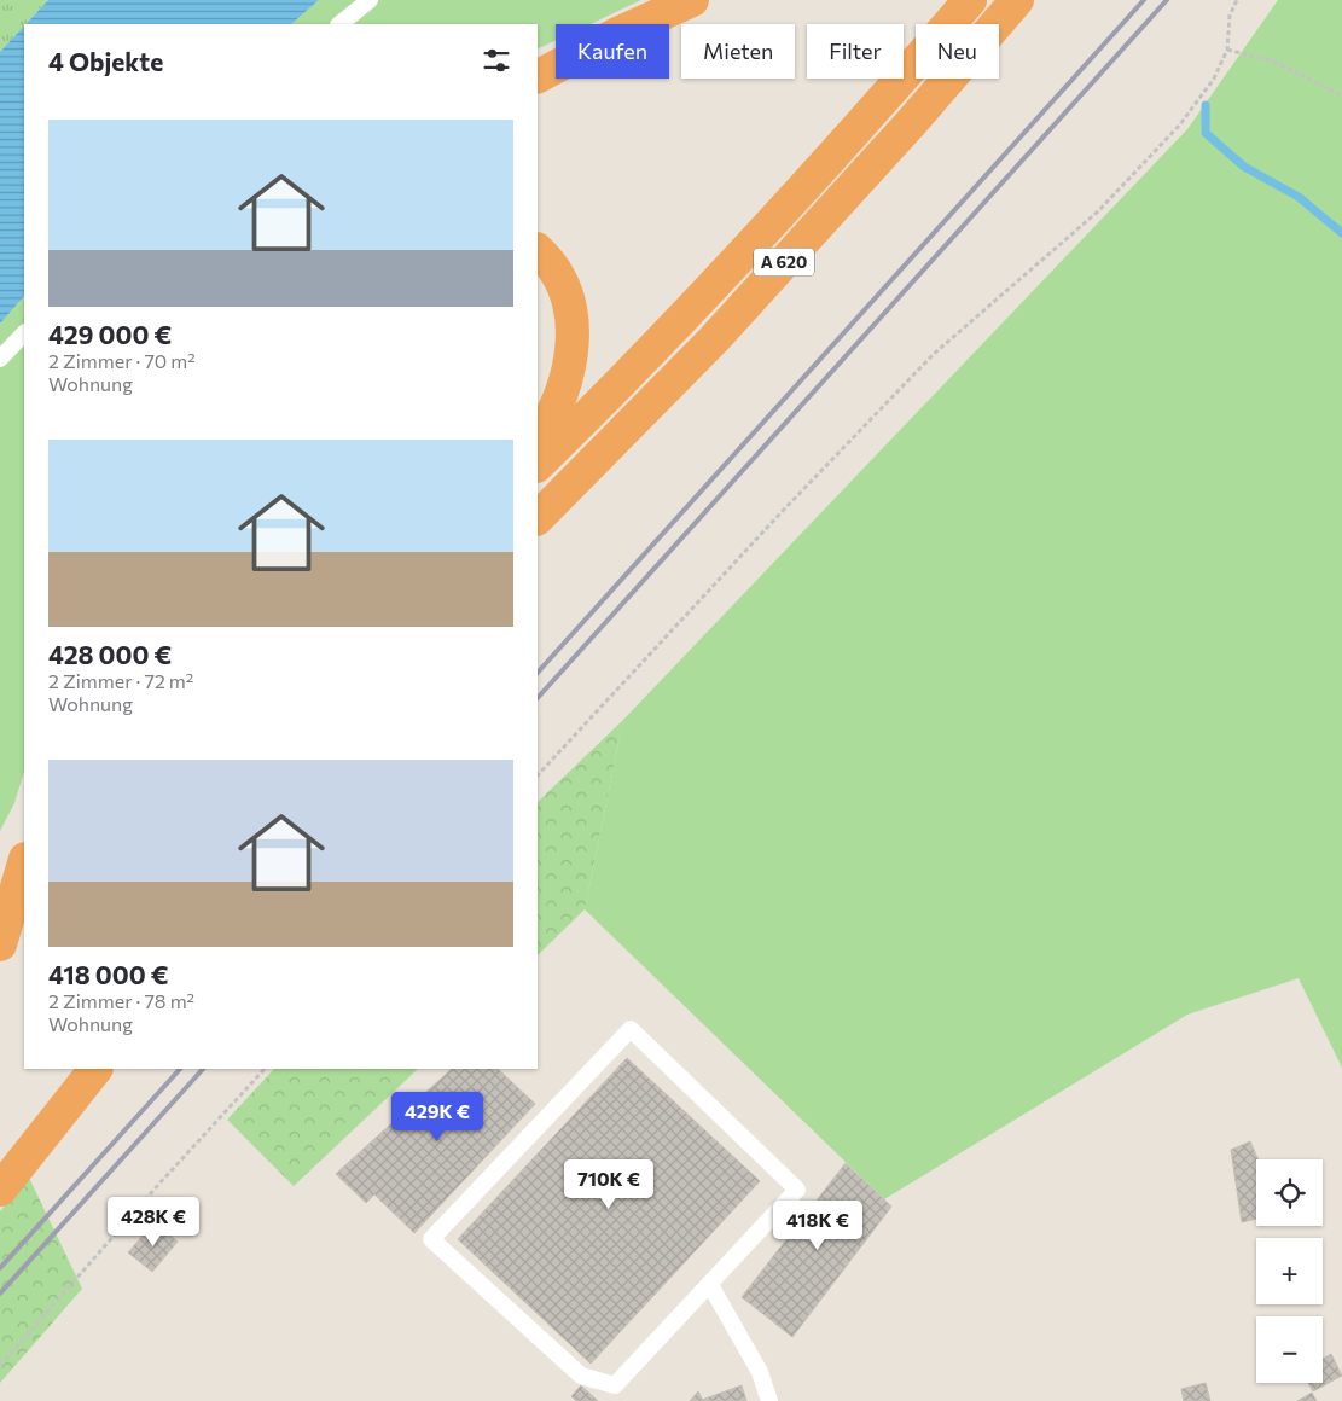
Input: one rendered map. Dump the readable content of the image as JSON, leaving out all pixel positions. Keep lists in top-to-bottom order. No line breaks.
{"streets":{"highway":["A 620"]},"page":{"chip":["Kaufen","Mieten","Filter","Neu"],"heading":"4 Objekte","list":[{"name":"429 000 €","note":"2 Zimmer · 70 m² · Wohnung"},{"name":"428 000 €","note":"2 Zimmer · 72 m² · Wohnung"},{"name":"418 000 €","note":"2 Zimmer · 78 m² · Wohnung"}],"price":["429K €","710K €","428K €","418K €"],"map_buttons":["+","−"]}}
